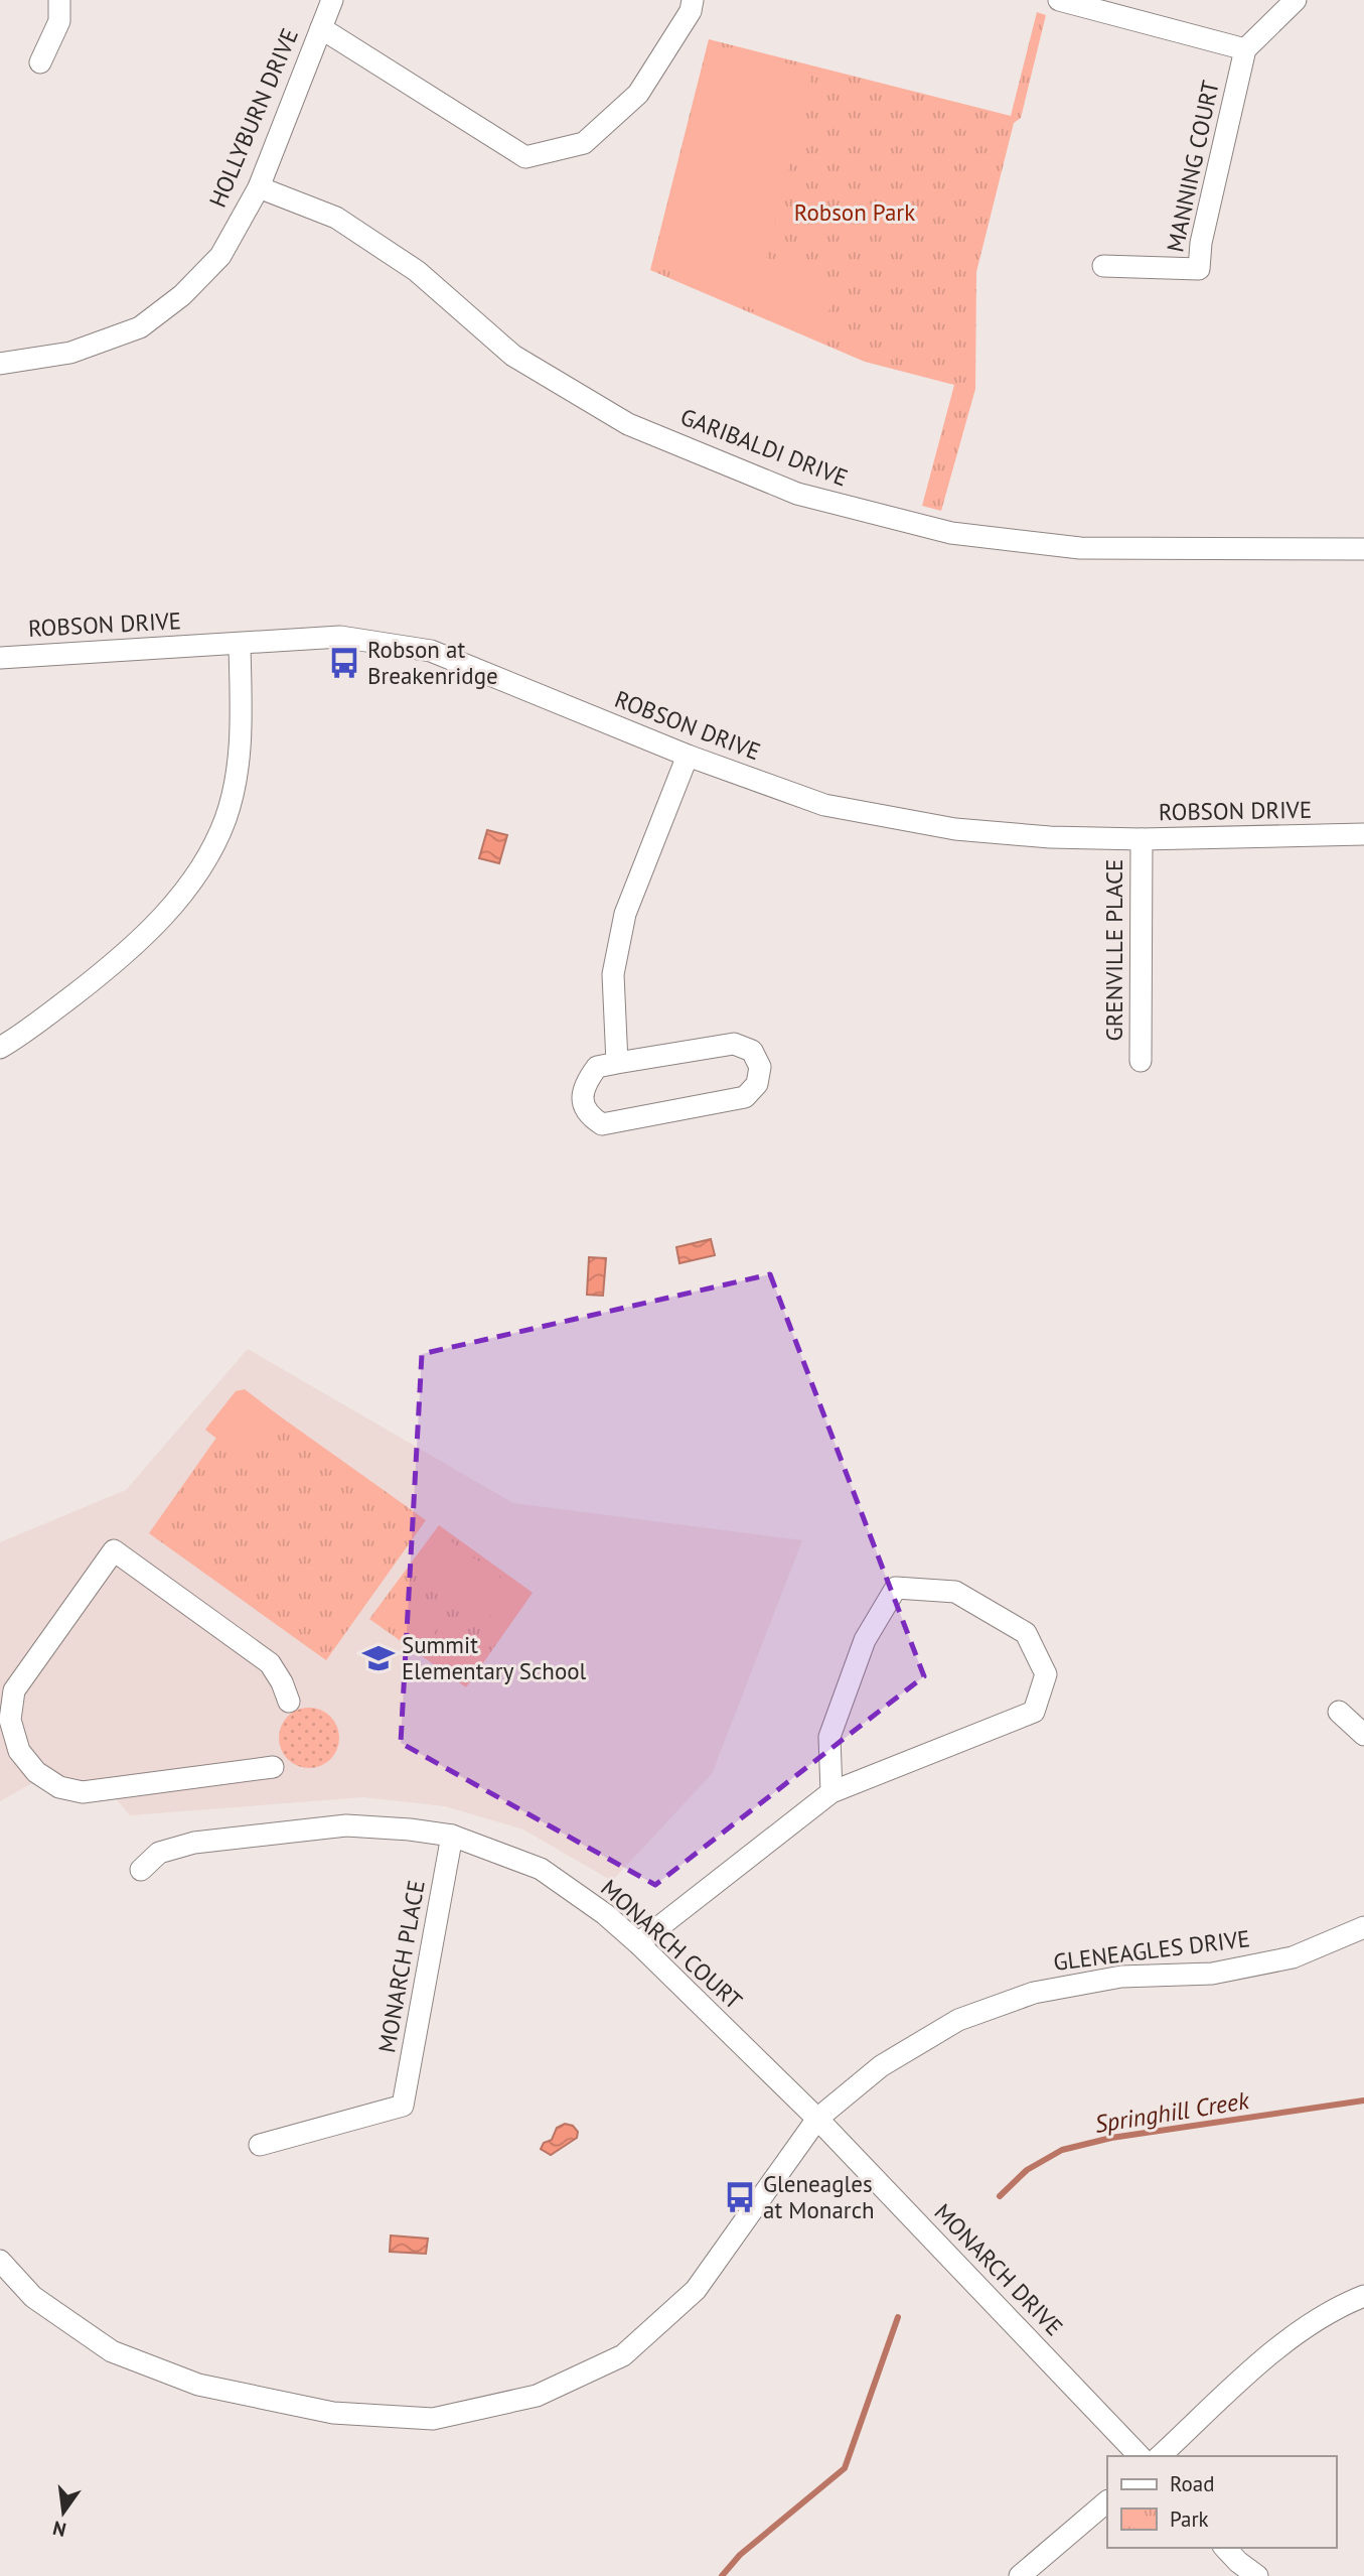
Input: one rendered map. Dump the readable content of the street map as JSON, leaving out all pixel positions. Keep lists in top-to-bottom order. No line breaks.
{"streets":{"street":["HOLLYBURN DRIVE","MANNING COURT","GARIBALDI DRIVE","ROBSON DRIVE","GRENVILLE PLACE","MONARCH COURT","GLENEAGLES DRIVE","MONARCH PLACE","MONARCH DRIVE"]},"crossings":[["HOLLYBURN DRIVE","GARIBALDI DRIVE"],["ROBSON DRIVE","GRENVILLE PLACE"],["MONARCH COURT","GLENEAGLES DRIVE"],["MONARCH COURT","MONARCH PLACE"],["MONARCH COURT","MONARCH DRIVE"],["GLENEAGLES DRIVE","MONARCH DRIVE"]],"water":["Springhill Creek"],"parks":["Robson Park"],"places":{"bus stop":["Robson at Breakenridge","Gleneagles at Monarch"],"school or university":["Summit Elementary School"]},"legend":["Road","Park"],"north":"bottom"}
